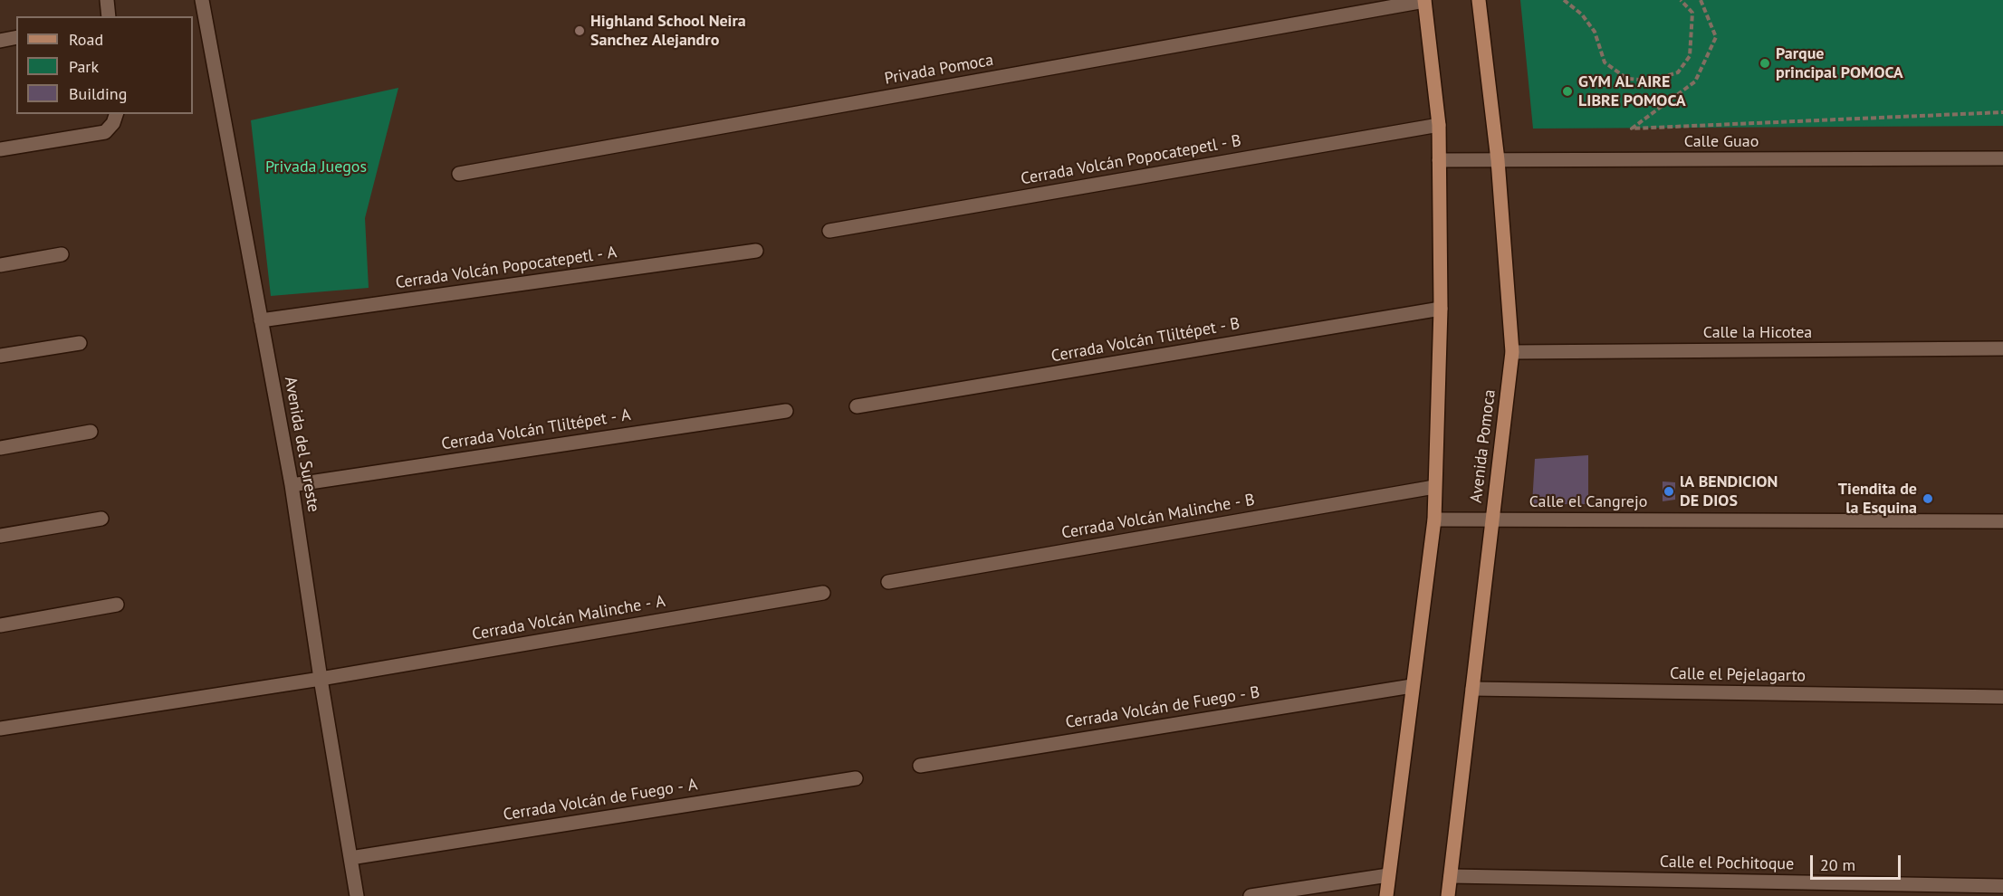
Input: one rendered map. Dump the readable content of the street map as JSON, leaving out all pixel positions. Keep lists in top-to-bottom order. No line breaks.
{"streets":{"main road":["Avenida Pomoca"],"street":["Privada Pomoca","Calle Guao","Cerrada Volcán Popocatepetl - B","Cerrada Volcán Popocatepetl - A","Calle la Hicotea","Cerrada Volcán Tliltépet - B","Cerrada Volcán Tliltépet - A","Avenida del Sureste","Calle el Cangrejo","Cerrada Volcán Malinche - B","Cerrada Volcán Malinche - A","Calle el Pejelagarto","Cerrada Volcán de Fuego - B","Cerrada Volcán de Fuego - A","Calle el Pochitoque"]},"crossings":[["Calle Guao","Avenida Pomoca"],["Cerrada Volcán Popocatepetl - A","Avenida del Sureste"],["Calle la Hicotea","Avenida Pomoca"],["Cerrada Volcán Tliltépet - A","Avenida del Sureste"],["Avenida del Sureste","Cerrada Volcán Malinche - A"],["Avenida del Sureste","Cerrada Volcán de Fuego - A"],["Avenida Pomoca","Calle el Cangrejo"],["Avenida Pomoca","Calle el Pejelagarto"],["Avenida Pomoca","Calle el Pochitoque"]],"parks":["Privada Juegos"],"places":["Highland School Neira Sanchez Alejandro","Parque principal POMOCA","GYM AL AIRE LIBRE POMOCA","lA BENDICION DE DIOS","Tiendita de la Esquina"],"legend":["Road","Park","Building"],"scale_bar":"20 m"}
